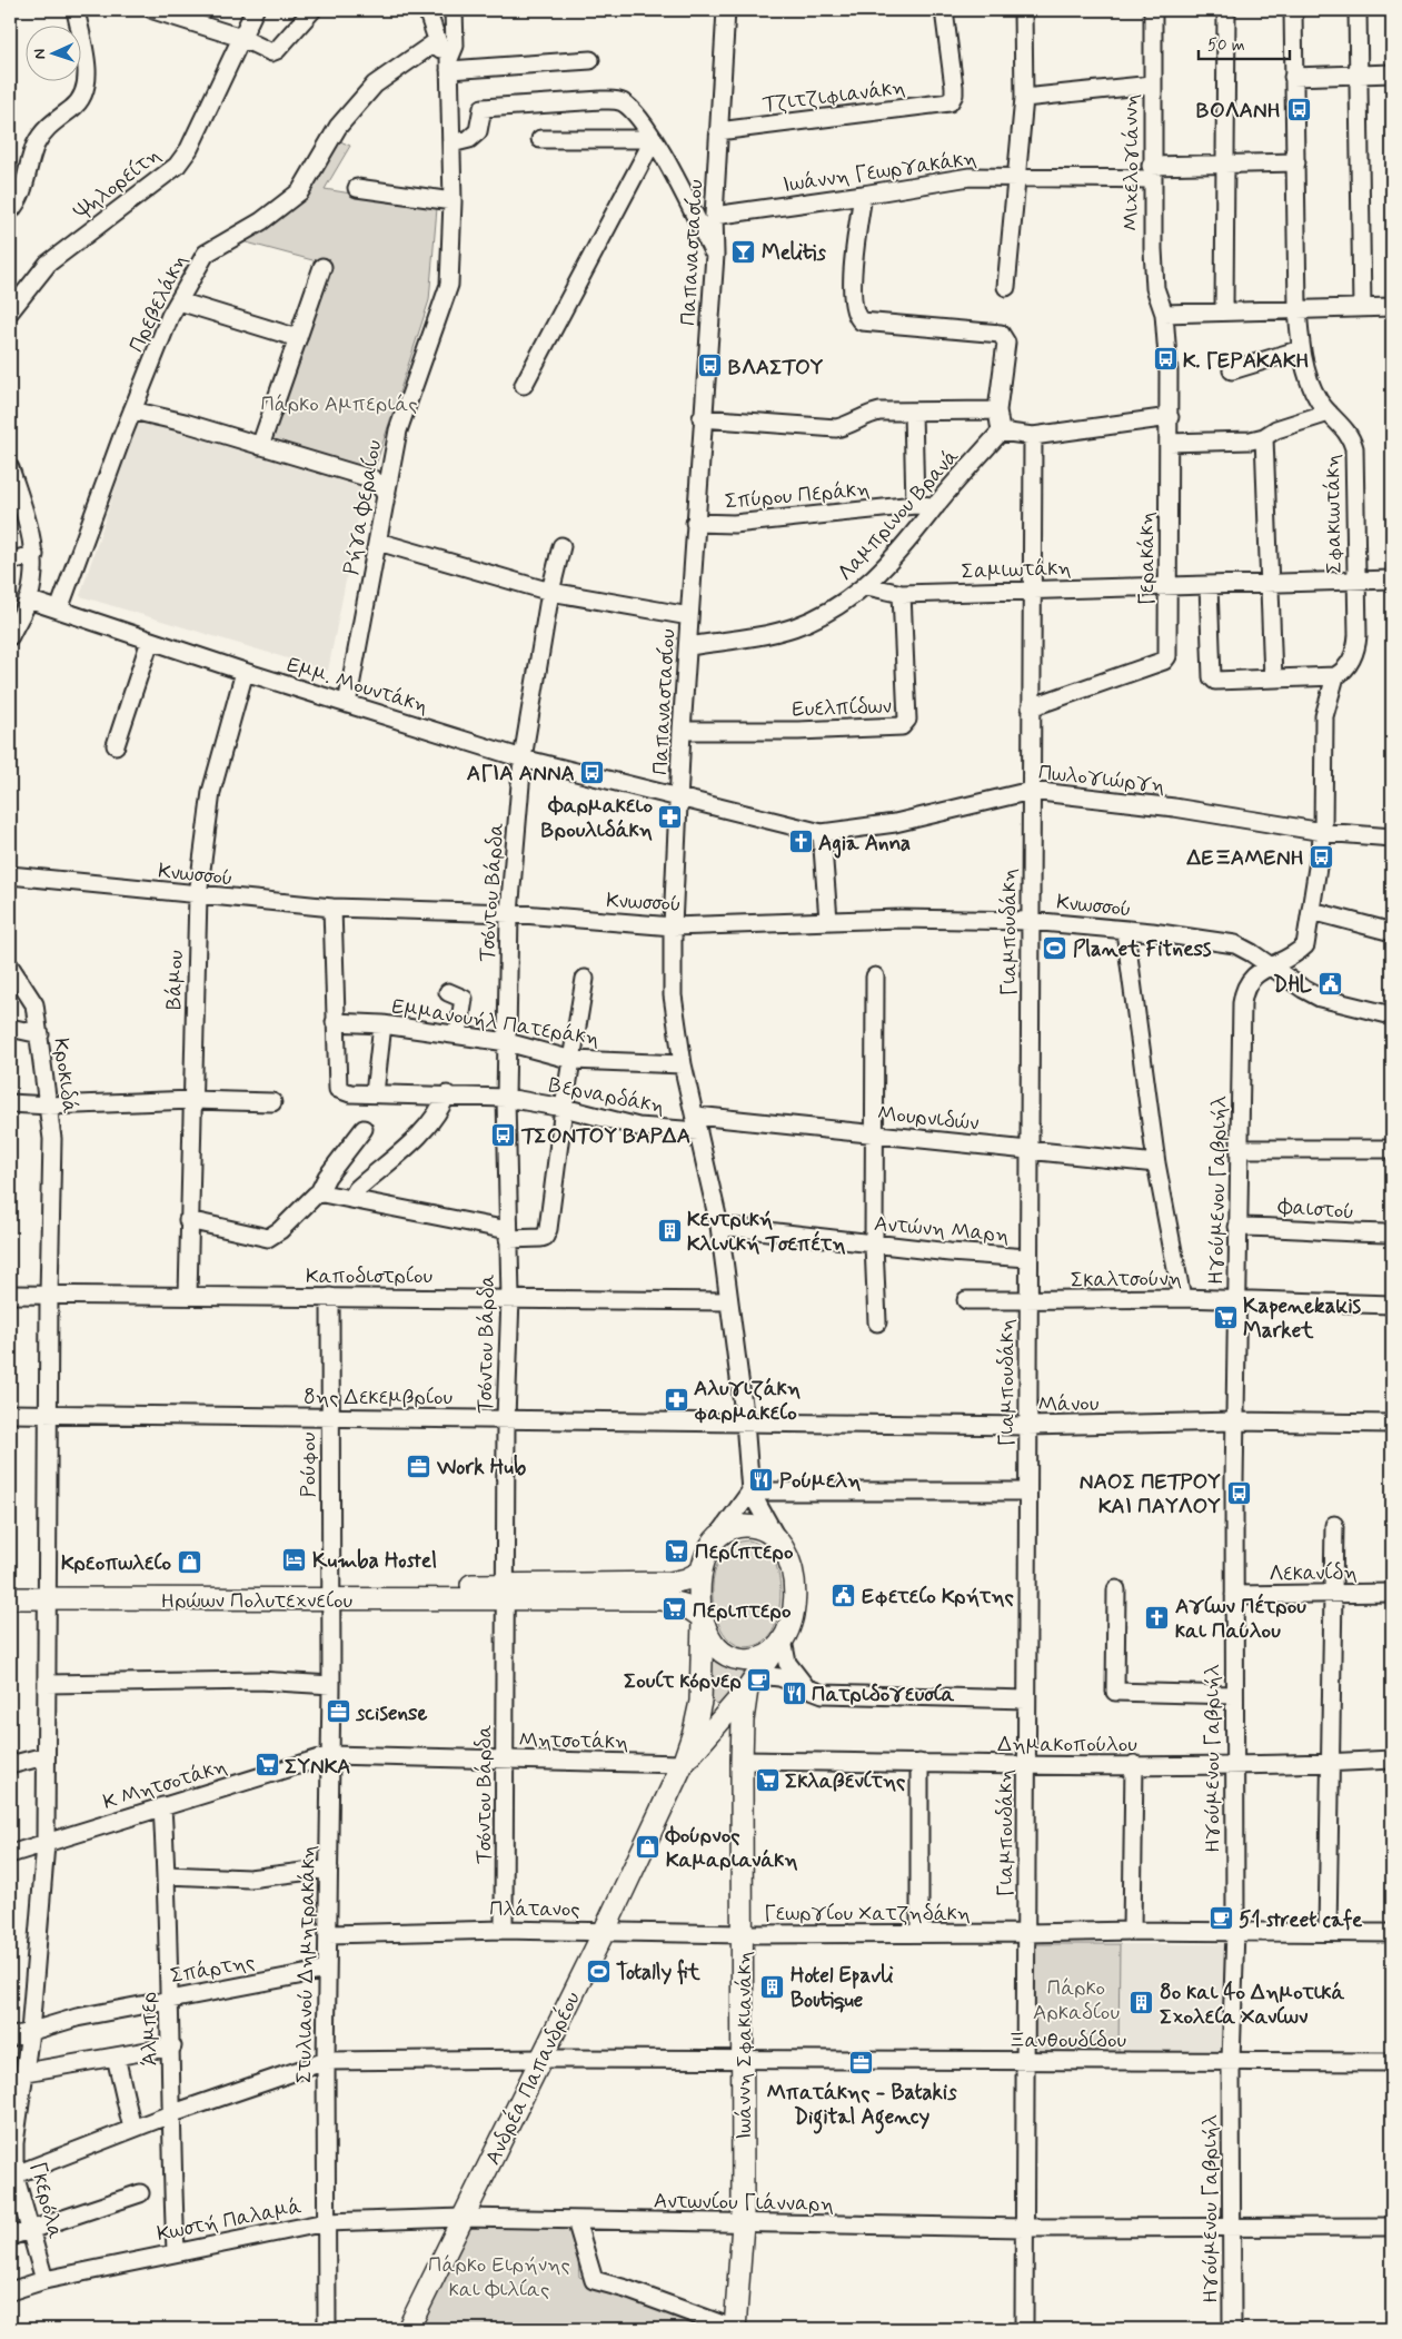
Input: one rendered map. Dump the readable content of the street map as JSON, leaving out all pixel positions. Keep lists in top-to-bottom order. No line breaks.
{"streets":{"main road":["Ηρώων Πολυτεχνείου","Ιωάννη Σφακιανάκη","Ανδρέα Παπανδρέου"],"street":["Τζιτζιφιανάκη","Μιχελογιάννη","Ιωάννη Γεωργακάκη","Ψηλορείτη","Παπαναστασίου","Πρεβελάκη","Σπύρου Περάκη","Ρήγα Φεραίου","Λαμπρινου Βρανά","Σφακιωτάκη","Γερακάκη","Σαμιωτάκη","Εμμ. Μουντάκη","Ευελπίδων","Πωλογιώργη","Κνωσσού","Τσόντου Βάρδα","Γιαμπουδάκη","Βάμου","Εμμανουήλ Πατεράκη","Κροκιδά","Βερναρδάκη","Μουρνιδών","Ηγούμενου Γαβριήλ","Φαιστού","Αντώνη Μαρη","Καποδιστρίου","Σκαλτσούνη","8ης Δεκεμβρίου","Μάνου","Ρούφου","Λεκανίδη","Μητσοτάκη","Δημακοπούλου","Κ Μητσοτάκη","Πλάτανος","Γεωργίου Χατζηδάκη","Στυλιανού Δημητρακάκη","Σπάρτης","Άλμπερ","Ξανθουδίδου","Γκερόλα","Αντωνίου Γιάνναρη","Κωστή Παλαμά"]},"crossings":[["Τζιτζιφιανάκη","Παπαναστασίου"],["Μιχελογιάννη","Ιωάννη Γεωργακάκη"],["Μιχελογιάννη","Γερακάκη"],["Ιωάννη Γεωργακάκη","Παπαναστασίου"],["Ιωάννη Γεωργακάκη","Σφακιωτάκη"],["Παπαναστασίου","Σπύρου Περάκη"],["Παπαναστασίου","Λαμπρινου Βρανά"],["Παπαναστασίου","Εμμ. Μουντάκη"],["Παπαναστασίου","Ευελπίδων"],["Παπαναστασίου","Πωλογιώργη"],["Παπαναστασίου","Κνωσσού"],["Παπαναστασίου","Εμμανουήλ Πατεράκη"],["Παπαναστασίου","Βερναρδάκη"],["Παπαναστασίου","Μουρνιδών"],["Παπαναστασίου","Αντώνη Μαρη"],["Παπαναστασίου","Καποδιστρίου"],["Παπαναστασίου","8ης Δεκεμβρίου"],["Παπαναστασίου","Μάνου"],["Παπαναστασίου","Ανδρέα Παπανδρέου"],["Πρεβελάκη","Εμμ. Μουντάκη"],["Σπύρου Περάκη","Λαμπρινου Βρανά"],["Ρήγα Φεραίου","Εμμ. Μουντάκη"],["Λαμπρινου Βρανά","Σαμιωτάκη"],["Σφακιωτάκη","Σαμιωτάκη"],["Σφακιωτάκη","Πωλογιώργη"],["Σφακιωτάκη","Κνωσσού"],["Σφακιωτάκη","Ηγούμενου Γαβριήλ"],["Γερακάκη","Σαμιωτάκη"],["Γερακάκη","Γιαμπουδάκη"],["Σαμιωτάκη","Ευελπίδων"],["Σαμιωτάκη","Γιαμπουδάκη"],["Εμμ. Μουντάκη","Πωλογιώργη"],["Εμμ. Μουντάκη","Τσόντου Βάρδα"],["Εμμ. Μουντάκη","Βάμου"],["Πωλογιώργη","Γιαμπουδάκη"],["Κνωσσού","Τσόντου Βάρδα"],["Κνωσσού","Γιαμπουδάκη"],["Κνωσσού","Βάμου"],["Κνωσσού","Ηγούμενου Γαβριήλ"],["Τσόντου Βάρδα","Εμμανουήλ Πατεράκη"],["Τσόντου Βάρδα","Βερναρδάκη"],["Τσόντου Βάρδα","Καποδιστρίου"],["Τσόντου Βάρδα","8ης Δεκεμβρίου"],["Τσόντου Βάρδα","Ηρώων Πολυτεχνείου"],["Τσόντου Βάρδα","Μητσοτάκη"],["Τσόντου Βάρδα","Πλάτανος"],["Γιαμπουδάκη","Μουρνιδών"],["Γιαμπουδάκη","Αντώνη Μαρη"],["Γιαμπουδάκη","Σκαλτσούνη"],["Γιαμπουδάκη","Μάνου"],["Γιαμπουδάκη","Δημακοπούλου"],["Γιαμπουδάκη","Γεωργίου Χατζηδάκη"],["Γιαμπουδάκη","Ξανθουδίδου"],["Γιαμπουδάκη","Αντωνίου Γιάνναρη"],["Βάμου","Καποδιστρίου"],["Εμμανουήλ Πατεράκη","Βερναρδάκη"],["Κροκιδά","Καποδιστρίου"],["Κροκιδά","8ης Δεκεμβρίου"],["Κροκιδά","Ηρώων Πολυτεχνείου"],["Κροκιδά","Γκερόλα"],["Βερναρδάκη","Μουρνιδών"],["Ηγούμενου Γαβριήλ","Φαιστού"],["Ηγούμενου Γαβριήλ","Σκαλτσούνη"],["Ηγούμενου Γαβριήλ","Μάνου"],["Ηγούμενου Γαβριήλ","Λεκανίδη"],["Ηγούμενου Γαβριήλ","Δημακοπούλου"],["Ηγούμενου Γαβριήλ","Γεωργίου Χατζηδάκη"],["Ηγούμενου Γαβριήλ","Ξανθουδίδου"],["Ηγούμενου Γαβριήλ","Αντωνίου Γιάνναρη"],["Καποδιστρίου","Ρούφου"],["8ης Δεκεμβρίου","Μάνου"],["8ης Δεκεμβρίου","Ρούφου"],["Ρούφου","Ηρώων Πολυτεχνείου"],["Ρούφου","Στυλιανού Δημητρακάκη"],["Ηρώων Πολυτεχνείου","Στυλιανού Δημητρακάκη"],["Ηρώων Πολυτεχνείου","Γκερόλα"],["Μητσοτάκη","Κ Μητσοτάκη"],["Μητσοτάκη","Στυλιανού Δημητρακάκη"],["Μητσοτάκη","Ανδρέα Παπανδρέου"],["Δημακοπούλου","Ιωάννη Σφακιανάκη"],["Κ Μητσοτάκη","Στυλιανού Δημητρακάκη"],["Κ Μητσοτάκη","Άλμπερ"],["Κ Μητσοτάκη","Γκερόλα"],["Πλάτανος","Γεωργίου Χατζηδάκη"],["Πλάτανος","Στυλιανού Δημητρακάκη"],["Πλάτανος","Ιωάννη Σφακιανάκη"],["Πλάτανος","Ανδρέα Παπανδρέου"],["Γεωργίου Χατζηδάκη","Ιωάννη Σφακιανάκη"],["Στυλιανού Δημητρακάκη","Σπάρτης"],["Στυλιανού Δημητρακάκη","Ξανθουδίδου"],["Στυλιανού Δημητρακάκη","Κωστή Παλαμά"],["Σπάρτης","Άλμπερ"],["Σπάρτης","Γκερόλα"],["Άλμπερ","Ξανθουδίδου"],["Άλμπερ","Κωστή Παλαμά"],["Ξανθουδίδου","Ιωάννη Σφακιανάκη"],["Ξανθουδίδου","Ανδρέα Παπανδρέου"],["Ξανθουδίδου","Γκερόλα"],["Ιωάννη Σφακιανάκη","Ανδρέα Παπανδρέου"],["Ιωάννη Σφακιανάκη","Αντωνίου Γιάνναρη"],["Ανδρέα Παπανδρέου","Αντωνίου Γιάνναρη"],["Ανδρέα Παπανδρέου","Κωστή Παλαμά"],["Γκερόλα","Κωστή Παλαμά"],["Αντωνίου Γιάνναρη","Κωστή Παλαμά"]],"parks":["Πάρκο Αμπεριάς","Πάρκο Αρκαδίου","Πάρκο Ειρήνης και Φιλίας"],"places":{"bus stop":["ΒΟΛΑΝΗ","Κ. ΓΕΡΑΚΑΚΗ","ΒΛΑΣΤΟΥ","ΑΓΙΑ ΑΝΝΑ","ΔΕΞΑΜΕΝΗ","ΤΣΟΝΤΟΥ ΒΑΡΔΑ","ΝΑΟΣ ΠΕΤΡΟΥ ΚΑΙ ΠΑΥΛΟΥ"],"bar":["Melitis"],"pharmacy":["Φαρμακειο Βρουλιδάκη","Αλυγιζάκη φαρμακείο"],"church":["Agia Anna","Αγίων Πέτρου και Παύλου"],"sports":["Planet Fitness","Totally fit"],"public building":["DHL","Εφετείο Κρήτης"],"building":["Κεντρική Κλινική Τσεπέτη","Hotel Epavli Boutique","8ο και 4ο Δημοτικά Σχολεία Χανίων"],"supermarket":["Kapenekakis Market","Περίπτερο","Περιπτερο","ΣΥΝΚΑ","Σκλαβενίτης"],"office":["Work Hub","scisense","Μπατάκης - Batakis Digital Agency"],"restaurant":["Ρούμελη","Πατριδογευσία"],"hotel":["Kumba Hostel"],"shop":["Κρεοπωλείο","Φούρνος Καμαριανάκη"],"cafe":["Σουίτ κόρνερ","51 street cafe"]},"scale_bar":"50 m","north":"left"}
